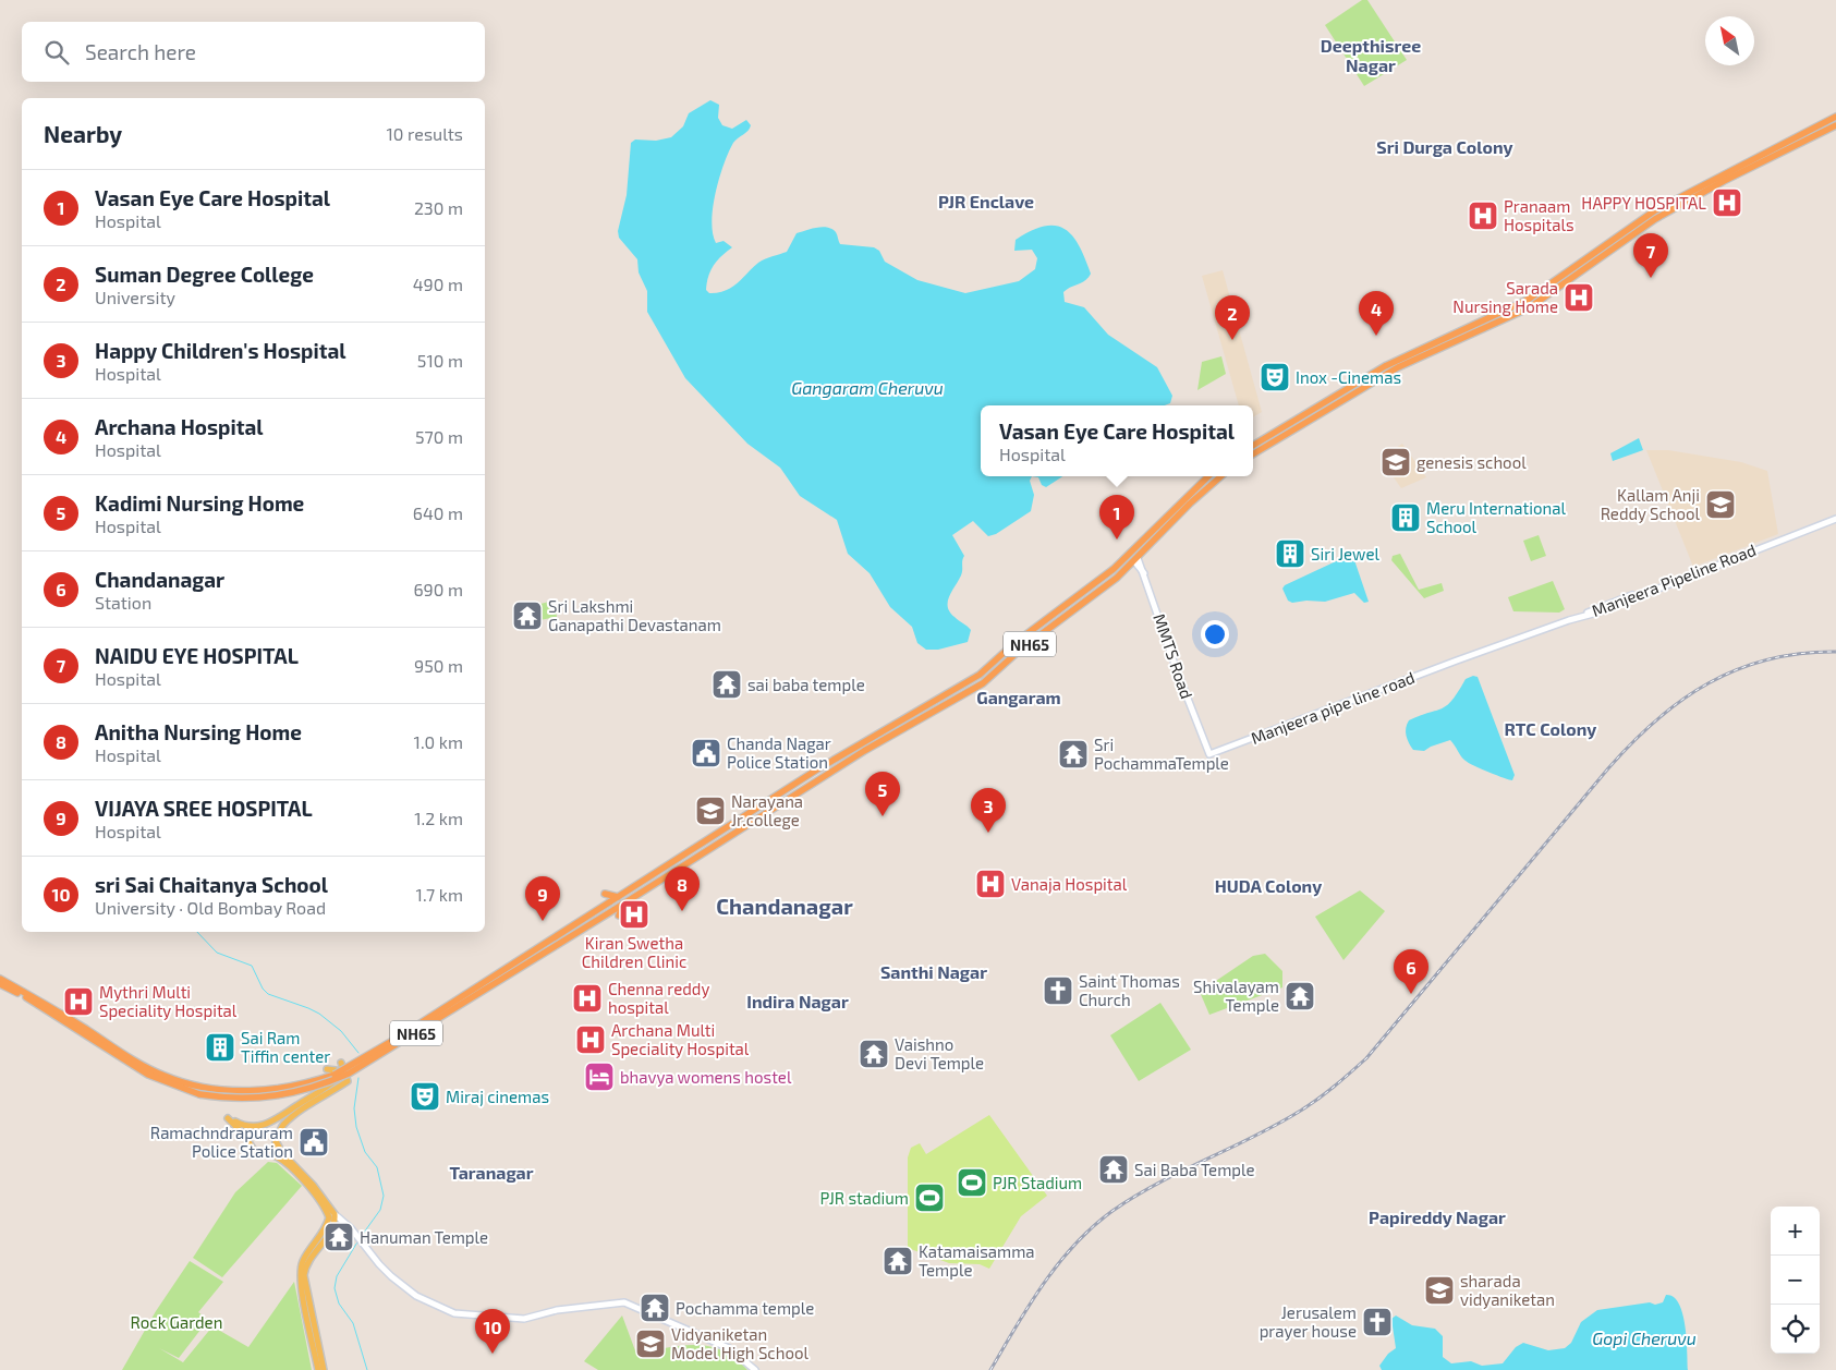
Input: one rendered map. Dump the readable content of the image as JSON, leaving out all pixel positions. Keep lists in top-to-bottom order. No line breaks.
{"streets":{"highway":["NH65"],"main road":["Manjeera Pipeline Road","MMTS Road","Manjeera pipe line road"]},"crossings":[["Manjeera Pipeline Road","Manjeera pipe line road"],["NH65","MMTS Road"],["MMTS Road","Manjeera pipe line road"]],"districts":["Deepthisree Nagar","Sri Durga Colony","PJR Enclave","Gangaram","RTC Colony","HUDA Colony","Chandanagar","Santhi Nagar","Indira Nagar","Taranagar","Papireddy Nagar"],"water":["Gangaram Cheruvu","Gopi Cheruvu"],"parks":["Rock Garden"],"places":{"hospital":["HAPPY HOSPITAL","Pranaam Hospitals","Sarada Nursing Home","Vanaja Hospital","Kiran Swetha Children Clinic","Chenna reddy hospital","Mythri Multi Speciality Hospital","Archana Multi Speciality Hospital"],"theatre":["Inox -Cinemas","Miraj cinemas"],"school or university":["genesis school","Kallam Anji Reddy School","Narayana Jr.college","sharada vidyaniketan","Vidyaniketan Model High School"],"building":["Meru International School","Siri Jewel","Sai Ram Tiffin center"],"temple":["Sri Lakshmi Ganapathi Devastanam","sai baba temple","Sri PochammaTemple","Shivalayam Temple","Vaishno Devi Temple","Sai Baba Temple","Hanuman Temple","Katamaisamma Temple","Pochamma temple"],"public building":["Chanda Nagar Police Station","Ramachndrapuram Police Station"],"church":["Saint Thomas Church","Jerusalem prayer house"],"hotel":["bhavya womens hostel"],"sports":["PJR Stadium","PJR stadium"]},"north":"top left","page":{"search":"Search here","heading":["Nearby","10 results"],"list":[{"mark":"1","name":"Vasan Eye Care Hospital","note":"Hospital","value":"230 m"},{"mark":"2","name":"Suman Degree College","note":"University","value":"490 m"},{"mark":"3","name":"Happy Children's Hospital","note":"Hospital","value":"510 m"},{"mark":"4","name":"Archana Hospital","note":"Hospital","value":"570 m"},{"mark":"5","name":"Kadimi Nursing Home","note":"Hospital","value":"640 m"},{"mark":"6","name":"Chandanagar","note":"Station","value":"690 m"},{"mark":"7","name":"NAIDU EYE HOSPITAL","note":"Hospital","value":"950 m"},{"mark":"8","name":"Anitha Nursing Home","note":"Hospital","value":"1.0 km"},{"mark":"9","name":"VIJAYA SREE HOSPITAL","note":"Hospital","value":"1.2 km"},{"mark":"10","name":"sri Sai Chaitanya School","note":"University · Old Bombay Road","value":"1.7 km"}],"pins":["7","4","2","1","5","3","8","9","6","10"],"popup":["Vasan Eye Care Hospital","Hospital"],"map_buttons":["+","−"]}}
